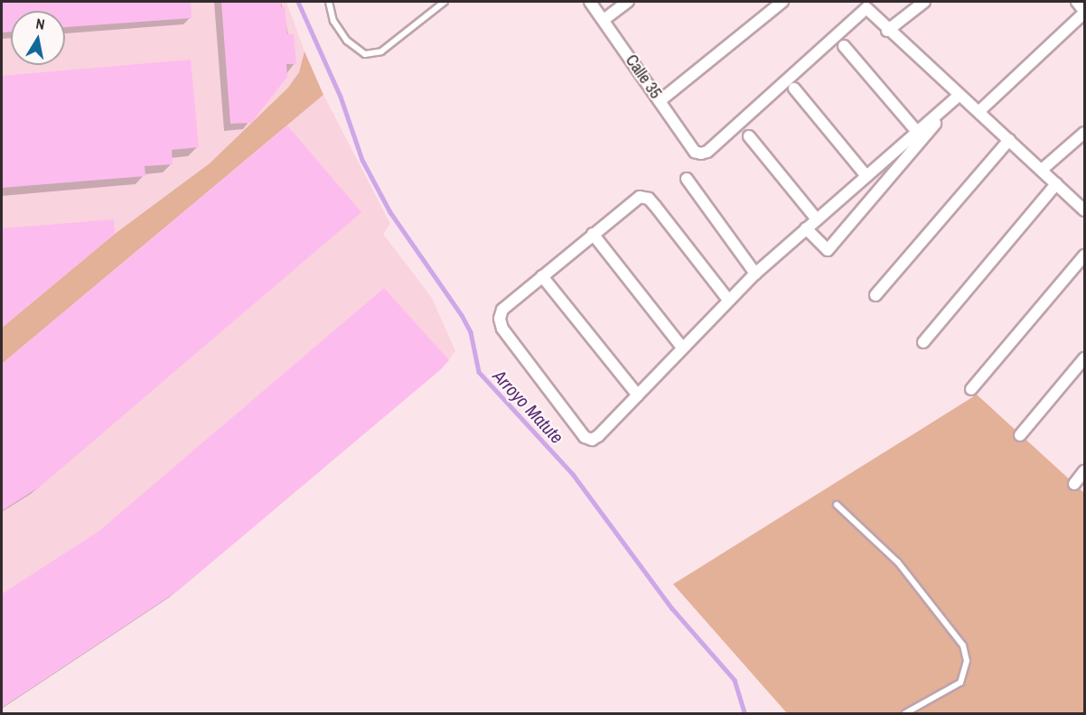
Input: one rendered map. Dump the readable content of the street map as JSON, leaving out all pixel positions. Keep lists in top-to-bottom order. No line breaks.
{"streets":{"street":["Calle 35"]},"water":["Arroyo Matute"],"north":"top"}
